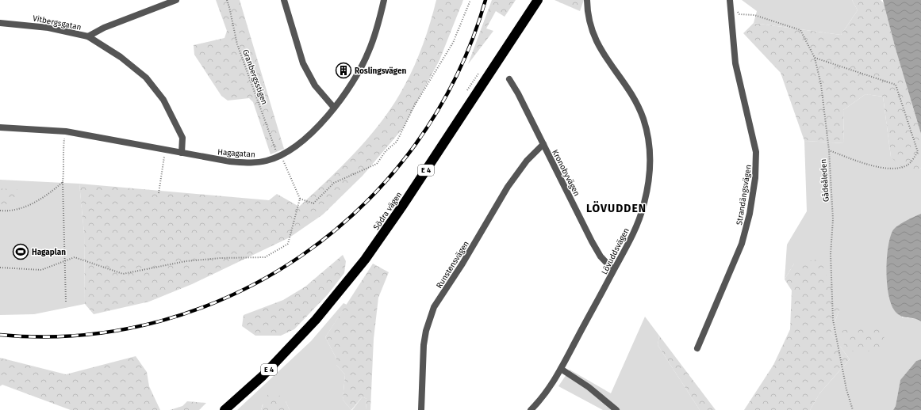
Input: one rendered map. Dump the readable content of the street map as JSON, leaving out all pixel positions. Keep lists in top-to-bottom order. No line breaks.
{"streets":{"highway":["E 4","Södra vägen"],"street":["Vitbergsgatan","Hagagatan","Kronobyvägen","Strandängsvägen","Lövuddsvägen","Runstensvägen"],"path":["Granbergsstigen","Gådeåleden"]},"crossings":[["Vitbergsgatan","Hagagatan"],["Granbergsstigen","Hagagatan"],["Kronobyvägen","Lövuddsvägen"],["Kronobyvägen","Runstensvägen"],["Gådeåleden","Strandängsvägen"]],"districts":["LÖVUDDEN"],"places":{"building":["Roslingsvägen"],"sports":["Hagaplan"]}}
